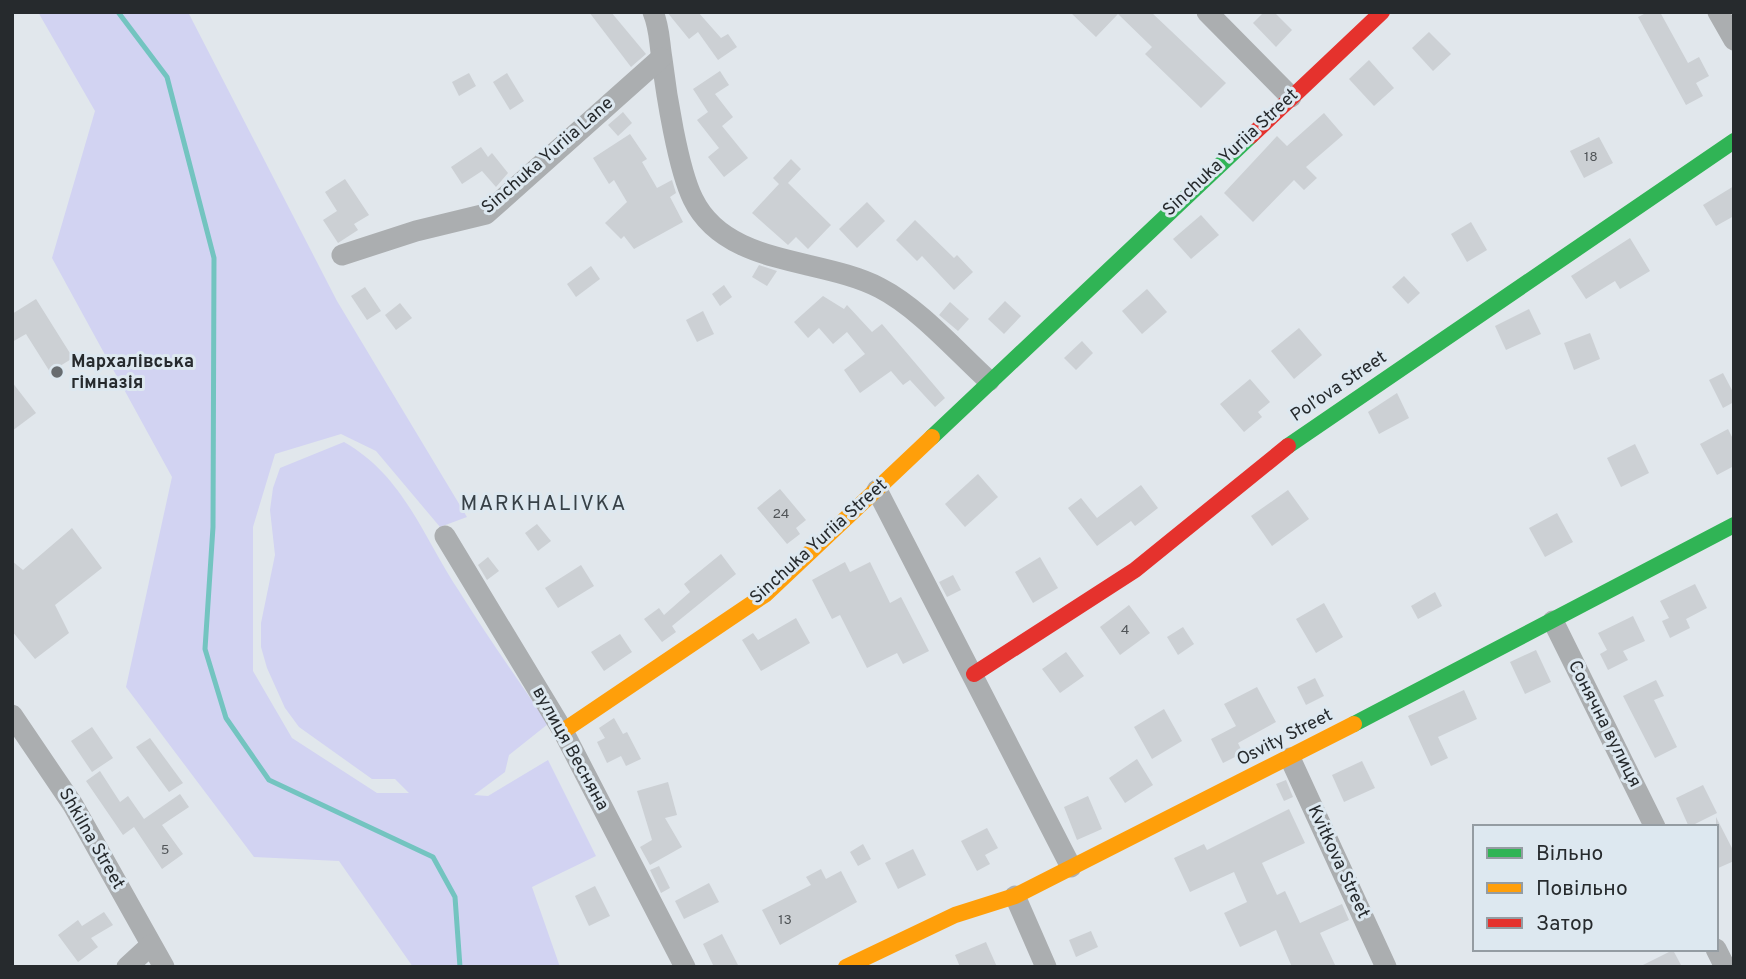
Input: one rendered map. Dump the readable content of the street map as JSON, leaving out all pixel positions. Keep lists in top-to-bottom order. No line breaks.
{"streets":{"street":["Sinchuka Yuriia Street","Sinchuka Yuriia Lane","Pol’ova Street","Сонячна вулиця","Osvity Street","вулиця Весняна","Shkilna Street","Kvitkova Street"]},"crossings":[["Sinchuka Yuriia Street","вулиця Весняна"],["Сонячна вулиця","Osvity Street"],["Osvity Street","Kvitkova Street"]],"districts":["MARKHALIVKA"],"places":["Мархалівська гімназія"],"house_numbers":["18","24","4","5","13"],"legend":["Вільно","Повільно","Затор"]}
